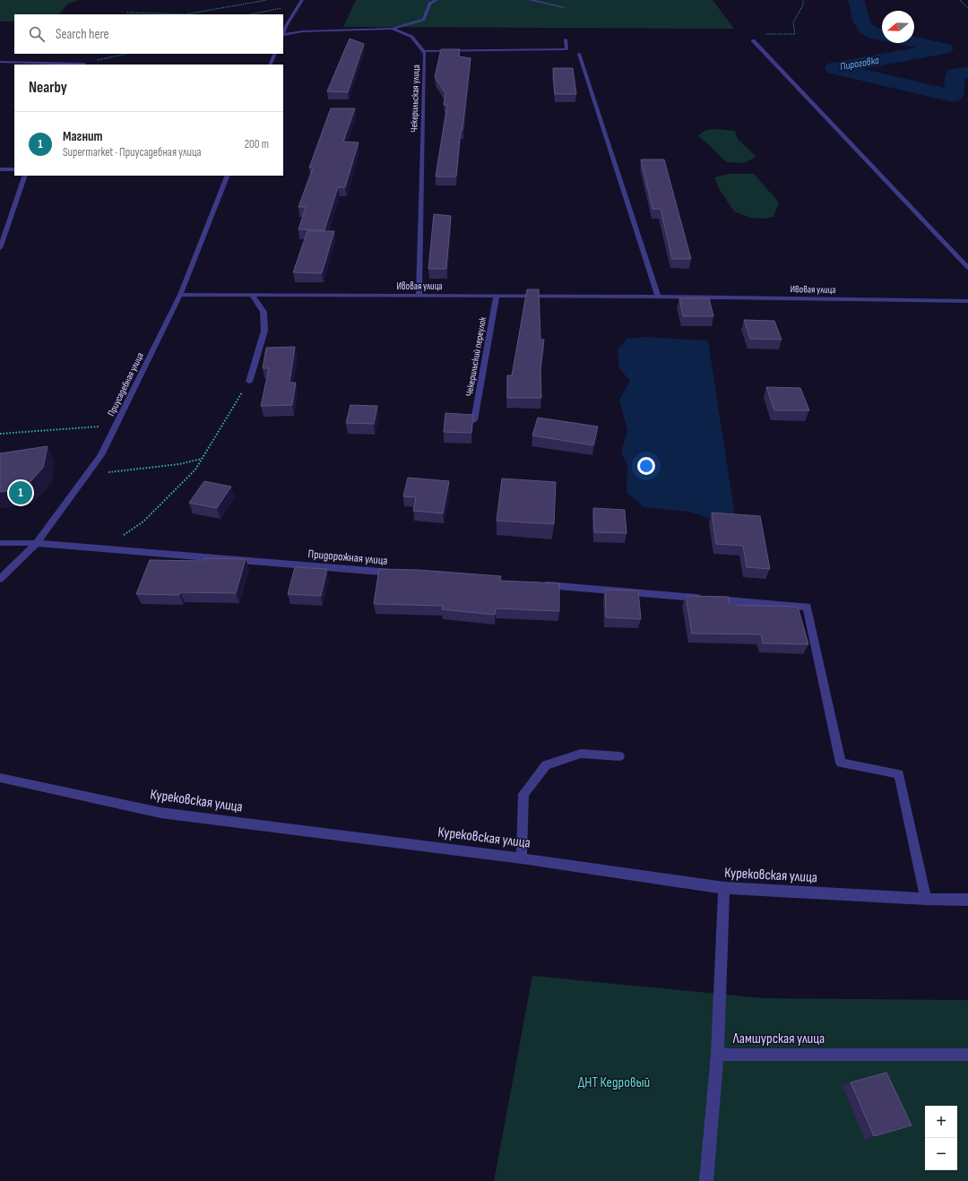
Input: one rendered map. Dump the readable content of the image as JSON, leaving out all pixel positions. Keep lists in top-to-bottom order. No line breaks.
{"streets":{"street":["Чекерильская улица","Ивовая улица","Чекерильский переулок","Приусадебная улица","Придорожная улица","Курековская улица","Ламшурская улица"]},"crossings":[["Чекерильская улица","Ивовая улица"],["Ивовая улица","Чекерильский переулок"],["Ивовая улица","Приусадебная улица"],["Приусадебная улица","Придорожная улица"]],"water":["Пироговка"],"parks":["ДНТ Кедровый"],"north":"left","page":{"search":"Search here","heading":"Nearby","list":[{"mark":"1","name":"Магнит","note":"Supermarket · Приусадебная улица","value":"200 m"}],"pins":"1","map_buttons":["+","−"]}}
